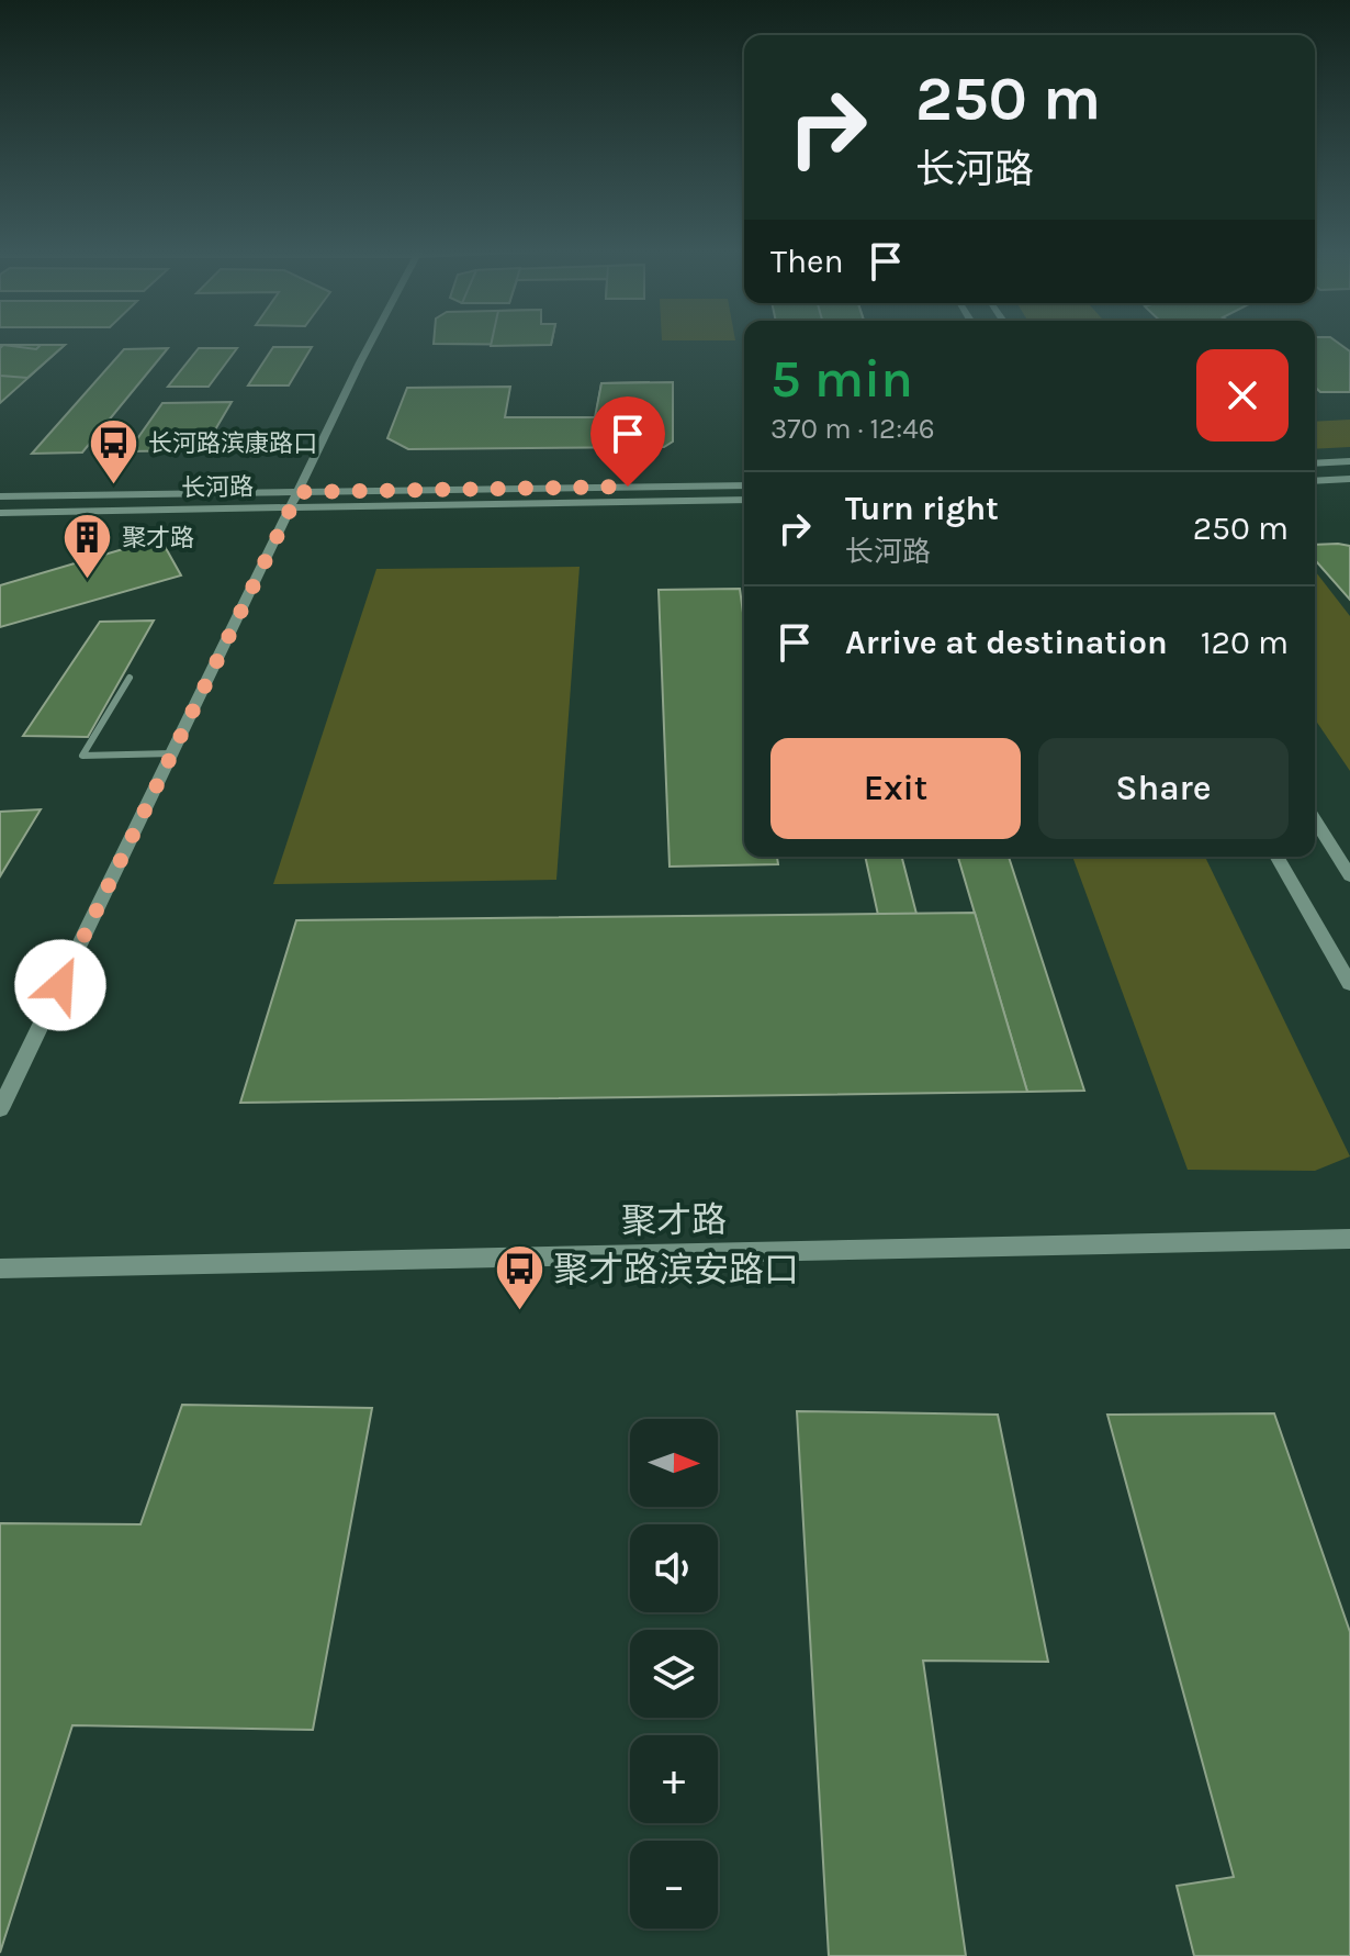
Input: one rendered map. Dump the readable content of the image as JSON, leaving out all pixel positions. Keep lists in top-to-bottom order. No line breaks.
{"streets":{"street":["长河路","聚才路"]},"places":{"bus stop":["长河路滨康路口","聚才路滨安路口"],"building":["聚才路"]},"north":"right","page":{"turn":["250 m","长河路"],"then":"Then","heading":["5 min","370 m · 12:46"],"list":[{"name":"Turn right","note":"长河路","value":"250 m"},{"name":"Arrive at destination","value":"120 m"}],"buttons":["Exit","Share"],"map_buttons":["+","−"]}}
